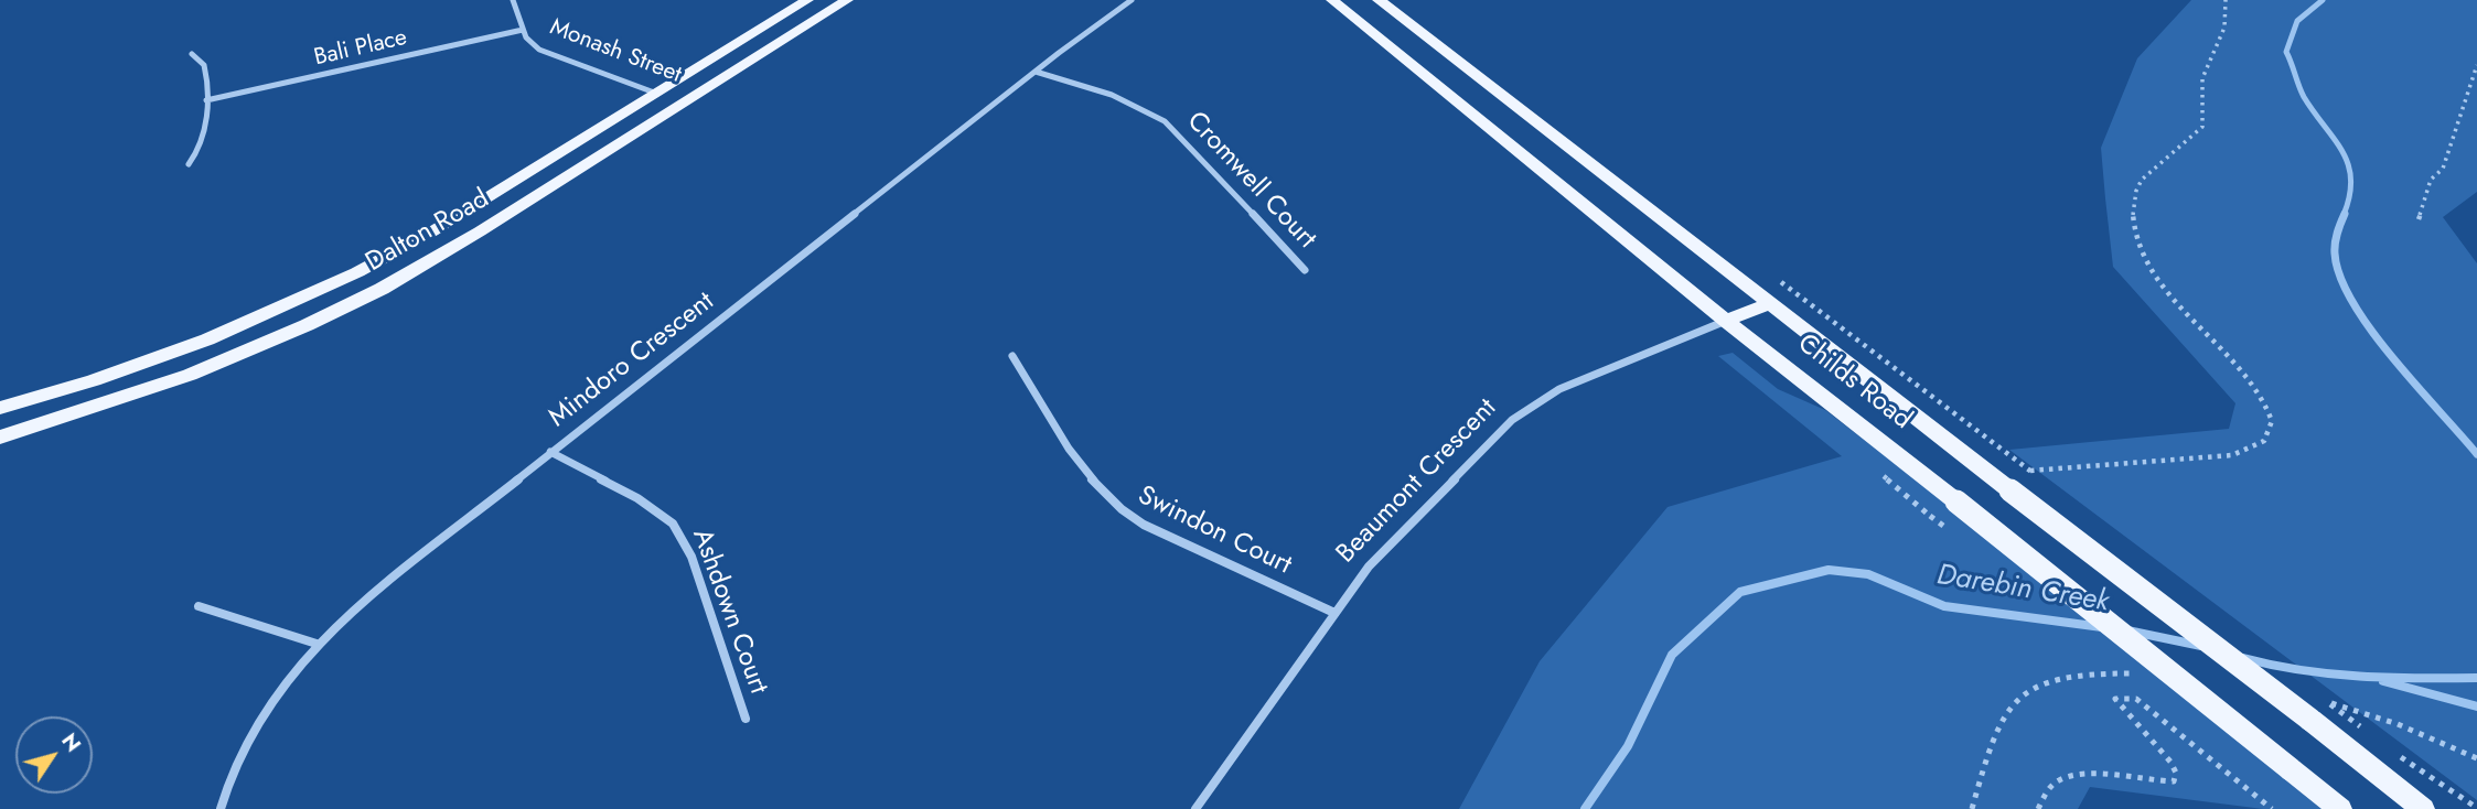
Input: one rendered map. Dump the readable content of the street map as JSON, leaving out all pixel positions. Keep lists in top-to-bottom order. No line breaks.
{"streets":{"main road":["Monash Street","Dalton Road","Childs Road","Beaumont Crescent"],"street":["Bali Place","Cromwell Court","Mindoro Crescent","Swindon Court","Ashdown Court"]},"crossings":[["Bali Place","Monash Street"],["Monash Street","Dalton Road"],["Cromwell Court","Mindoro Crescent"],["Mindoro Crescent","Ashdown Court"],["Childs Road","Beaumont Crescent"],["Beaumont Crescent","Swindon Court"]],"water":["Darebin Creek"],"north":"top right"}
